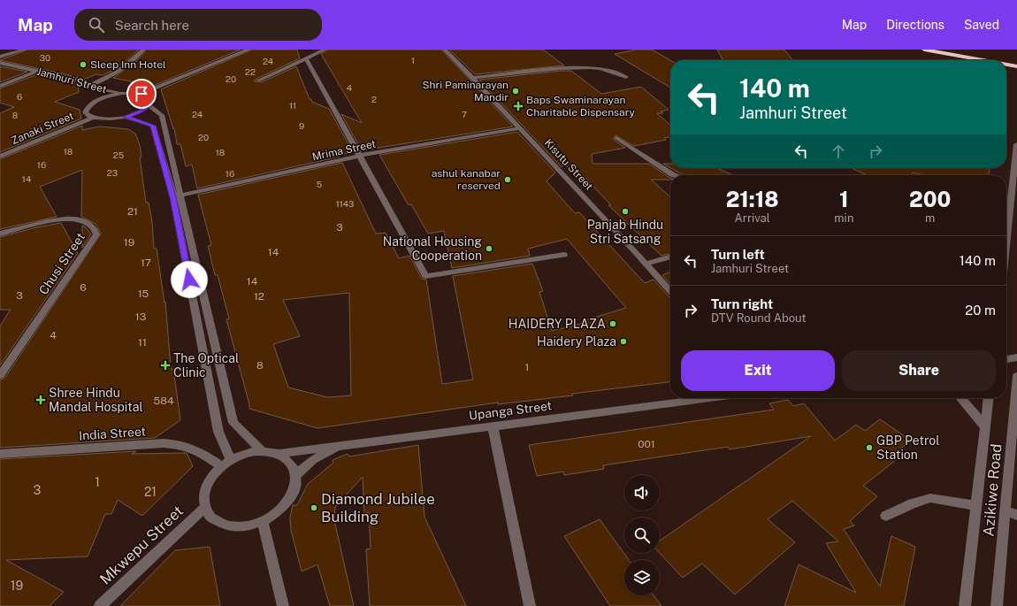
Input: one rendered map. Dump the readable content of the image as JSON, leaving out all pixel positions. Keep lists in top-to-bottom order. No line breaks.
{"streets":{"street":["Jamhuri Street","Zanaki Street","Mrima Street","Kisutu Street","Chusi Street","Upanga Street","India Street","Azikiwe Road","Mkwepu Street"]},"crossings":[["Mrima Street","Kisutu Street"],["Upanga Street","India Street"],["Upanga Street","Mkwepu Street"],["India Street","Mkwepu Street"]],"places":{"other":["Sleep Inn Hotel","Shri Paminarayan Mandir","ashul kanabar reserved","Panjab Hindu Stri Satsang","National Housing Cooperation","HAIDERY PLAZA","Haidery Plaza","GBP Petrol Station","Diamond Jubilee Building"],"health":["Baps Swaminarayan Charitable Dispensary","The Optical Clinic","Shree Hindu Mandal Hospital"]},"house_numbers":["30","1","24","22","20","4","6","2","11","24","7","8","9","20","18","18","25","16","23","16","14","5","1143","21","3","19","14","17","14","6","15","3","12","13","4","11","8","1","584","001","1","3","21","19"],"page":{"header":"Map","search":"Search here","nav":["Map","Directions","Saved"],"turn":["140 m","Jamhuri Street"],"eta":["21:18","Arrival","1","min","200","m"],"list":[{"name":"Turn left","note":"Jamhuri Street","value":"140 m"},{"name":"Turn right","note":"DTV Round About","value":"20 m"}],"buttons":["Exit","Share"]}}
